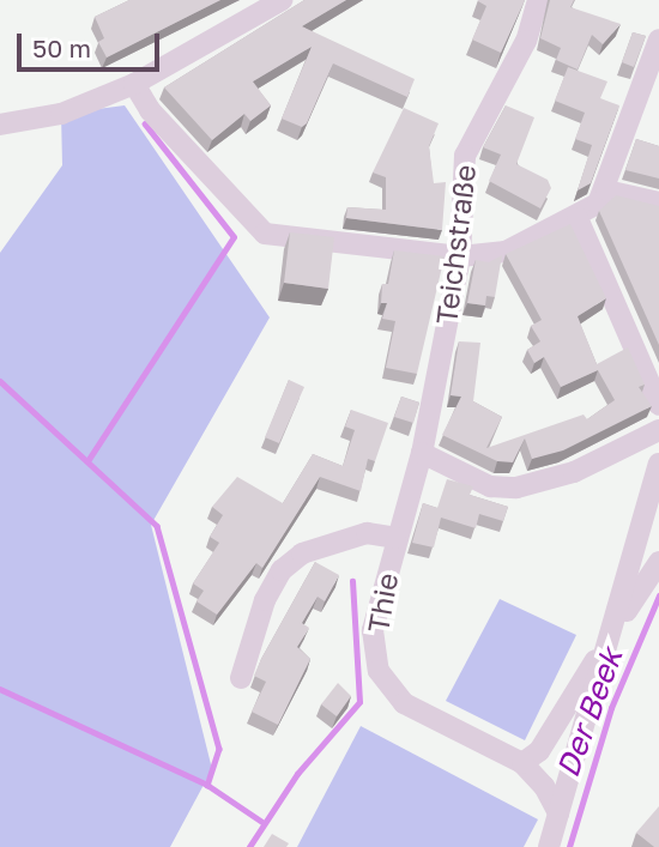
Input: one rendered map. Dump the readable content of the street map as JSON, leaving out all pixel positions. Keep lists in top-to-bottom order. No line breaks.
{"streets":{"street":["Teichstraße","Thie"]},"crossings":[["Teichstraße","Thie"]],"water":["Der Beek"],"scale_bar":"50 m"}
